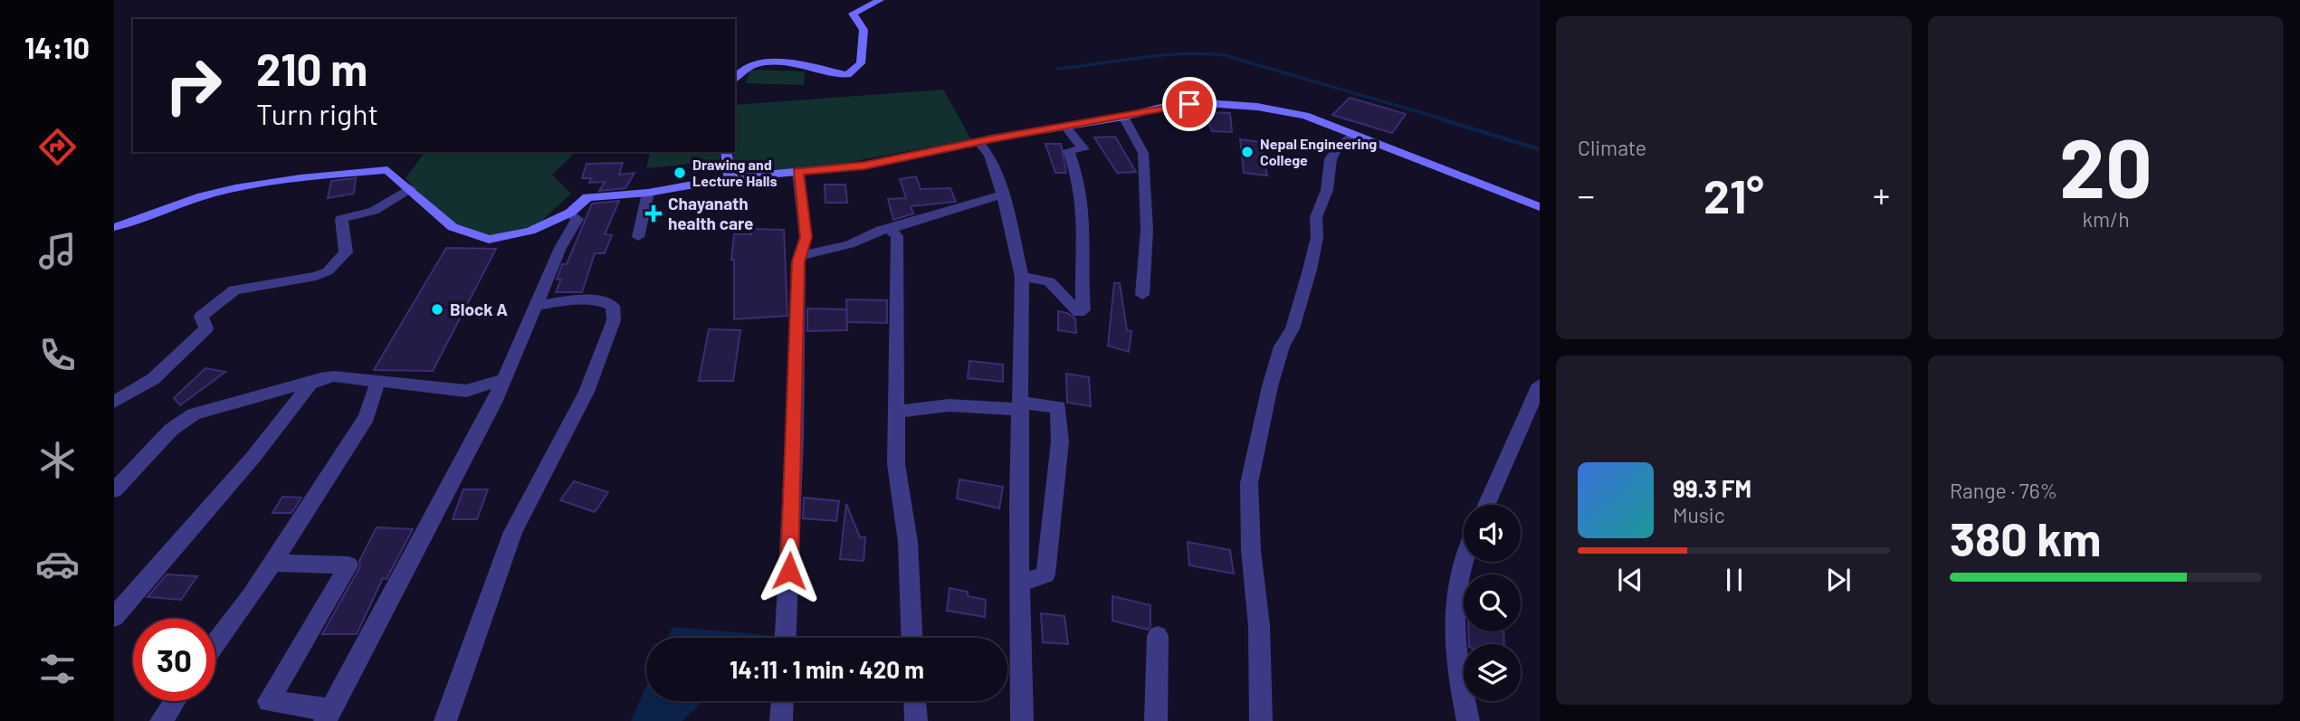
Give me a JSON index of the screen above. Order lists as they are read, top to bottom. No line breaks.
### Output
{"places":{"other":["Nepal Engineering College","Drawing and Lecture Halls","Block A"],"health":["Chayanath health care"]},"page":{"tabs":"14:10","tile":["Climate",["20","km/h"],["Range · 76%","380 km"]],"turn":["210 m","Turn right"],"heat":["−","21°","+"],"song":["99.3 FM","Music"],"limit":"30","trip":"14:11 · 1 min · 420 m"}}
